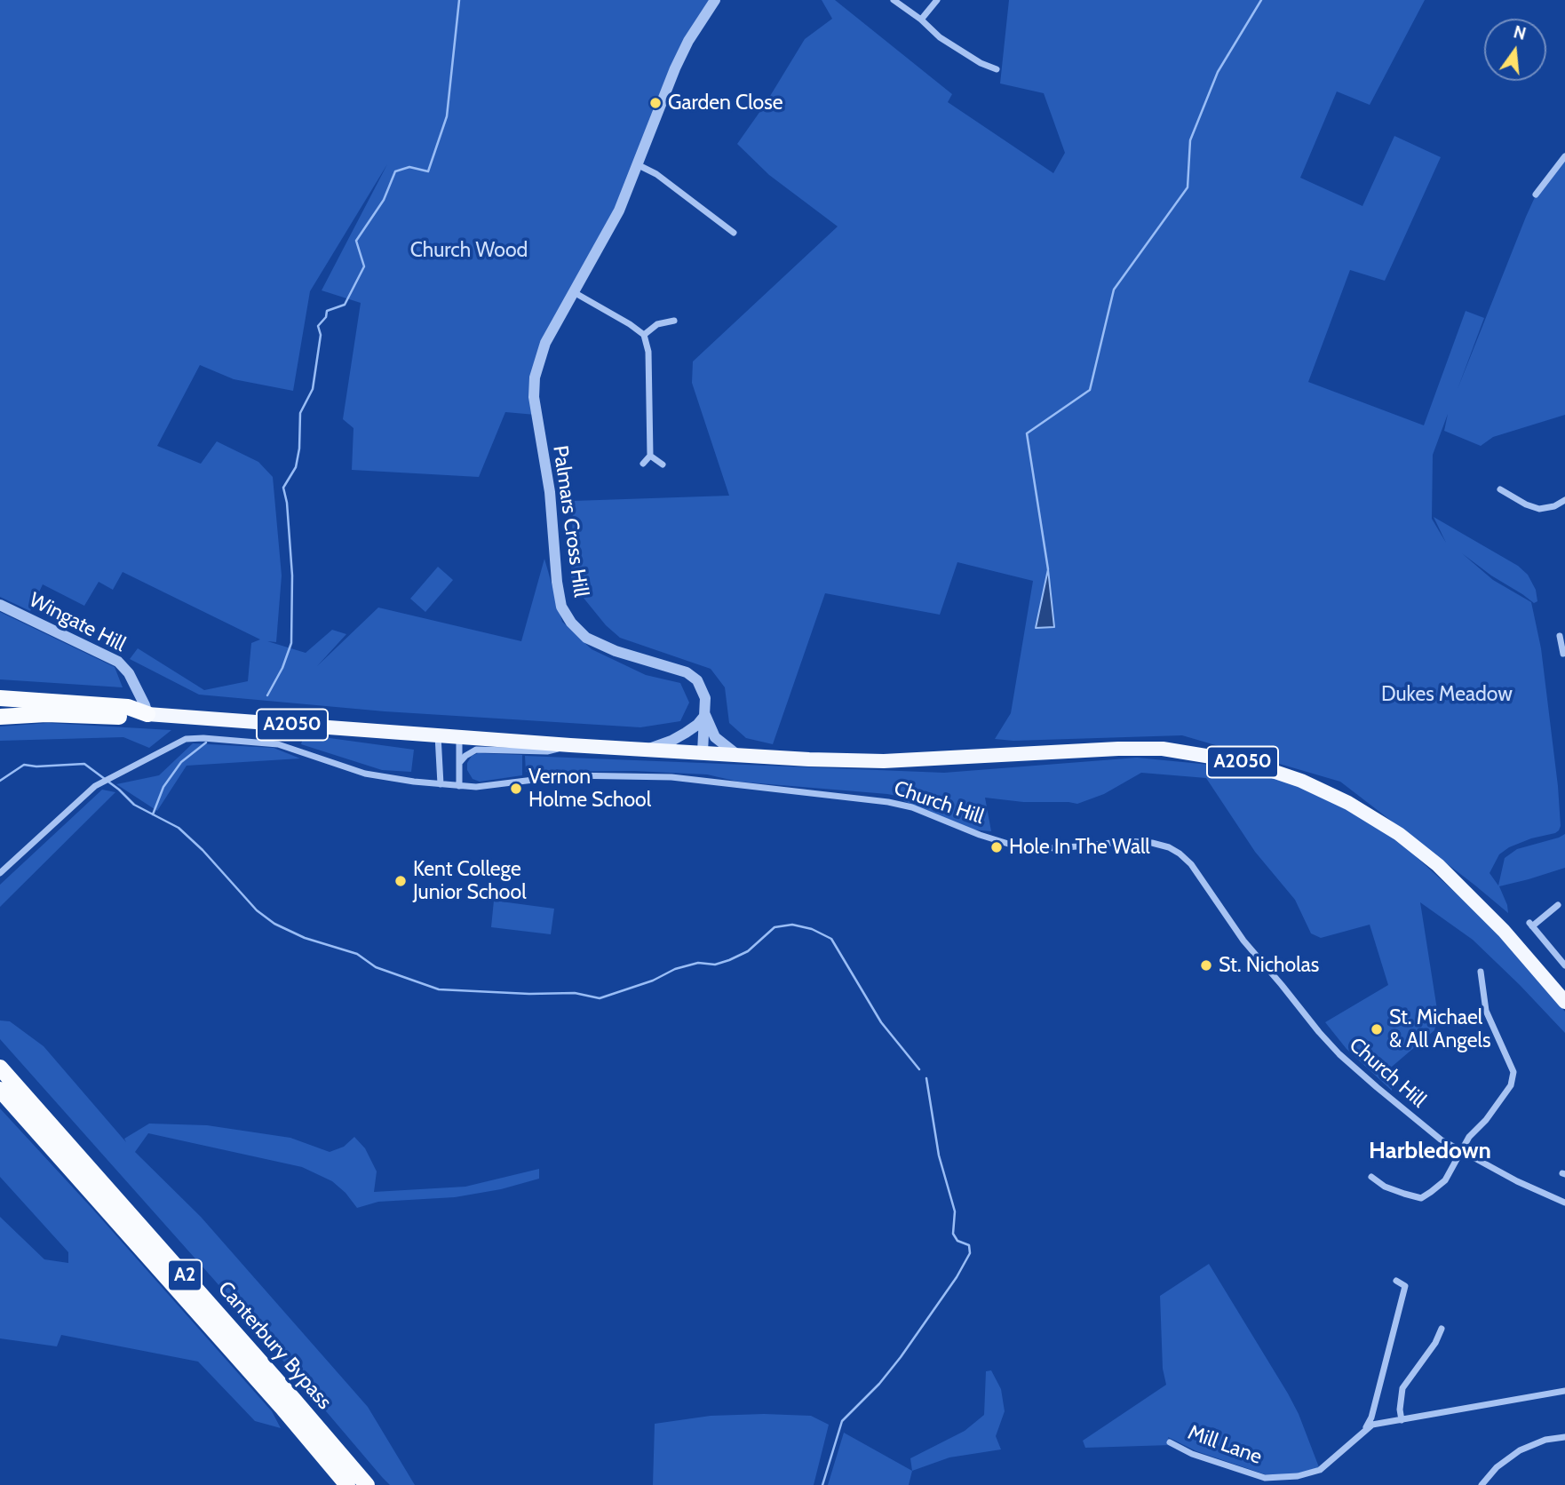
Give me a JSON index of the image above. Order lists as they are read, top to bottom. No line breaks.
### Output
{"streets":{"highway":["A2","Canterbury Bypass"],"main road":["A2050"],"street":["Palmars Cross Hill","Wingate Hill","Church Hill","Mill Lane"]},"crossings":[["Palmars Cross Hill","A2050"],["Wingate Hill","A2050"]],"districts":["Harbledown"],"parks":["Church Wood","Dukes Meadow"],"places":["Garden Close","Vernon Holme School","Hole In The Wall","Kent College Junior School","St. Nicholas","St. Michael & All Angels"],"north":"top"}
